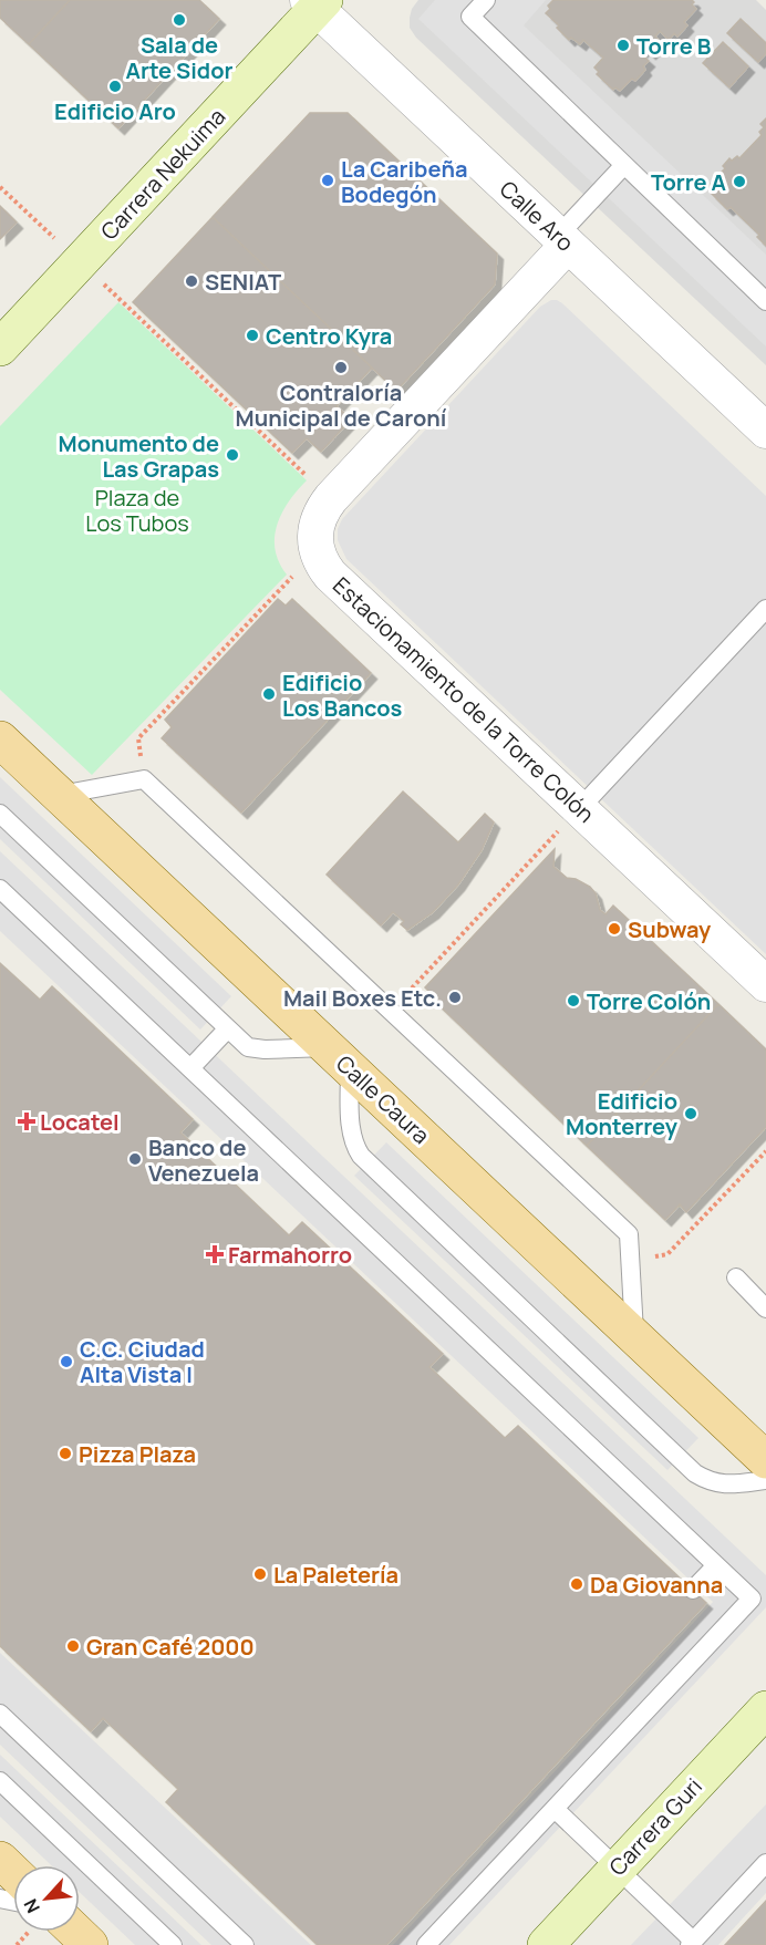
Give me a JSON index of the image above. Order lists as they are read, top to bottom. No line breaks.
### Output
{"streets":{"main road":["Calle Caura"],"street":["Carrera Nekuima","Calle Aro","Estacionamiento de la Torre Colón","Carrera Guri"]},"crossings":[["Carrera Nekuima","Calle Aro"],["Calle Aro","Estacionamiento de la Torre Colón"]],"parks":["Plaza de Los Tubos"],"places":{"other":["Sala de Arte Sidor","Torre B","Edificio Aro","La Caribeña Bodegón","Torre A","SENIAT","Centro Kyra","Contraloría Municipal de Caroní","Monumento de Las Grapas","Edificio Los Bancos","Subway","Mail Boxes Etc.","Torre Colón","Edificio Monterrey","Banco de Venezuela","C.C. Ciudad Alta Vista I","Pizza Plaza","La Paletería","Da Giovanna","Gran Café 2000"],"health":["Locatel","Farmahorro"]},"north":"bottom left"}
